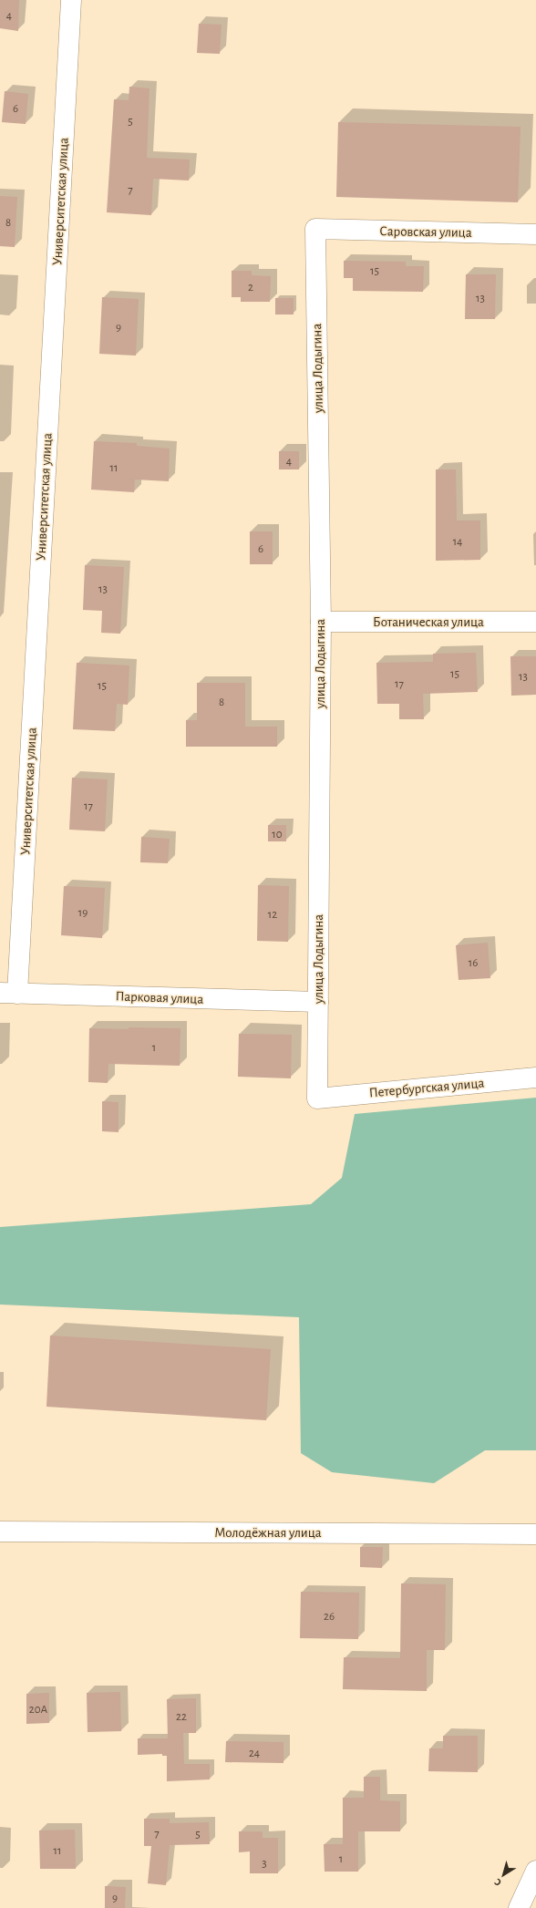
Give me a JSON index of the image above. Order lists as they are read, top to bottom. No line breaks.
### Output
{"streets":{"street":["Университетская улица","Саровская улица","улица Лодыгина","Ботаническая улица","Парковая улица","Петербургская улица","Молодёжная улица"]},"crossings":[["Университетская улица","Парковая улица"],["Саровская улица","улица Лодыгина"],["улица Лодыгина","Ботаническая улица"],["улица Лодыгина","Парковая улица"],["улица Лодыгина","Петербургская улица"]],"house_numbers":["4","6","5","7","8","15","2","13","9","4","11","14","6","13","15","13","17","15","8","17","10","19","12","16","1","26","20А","22","24","7","5","11","1","3","9"],"north":"bottom left"}
